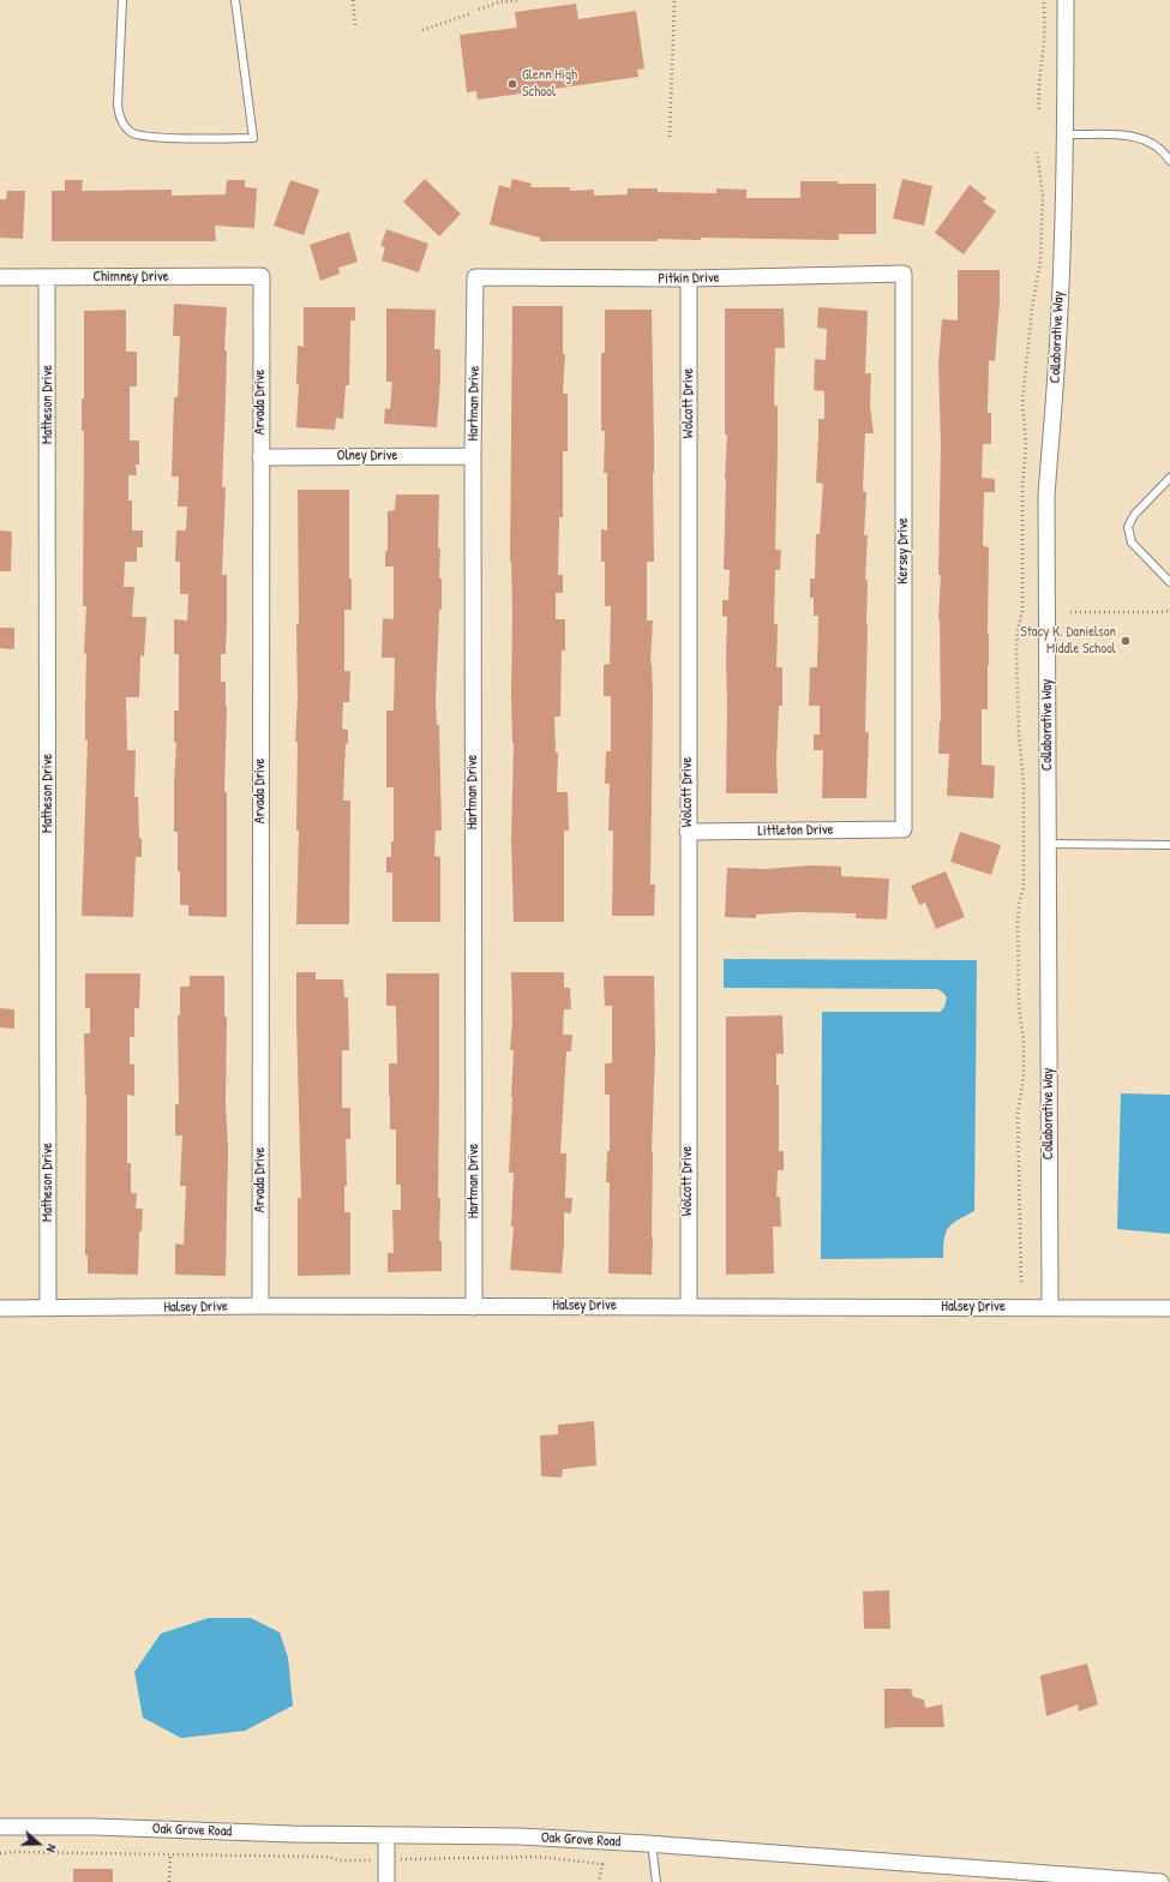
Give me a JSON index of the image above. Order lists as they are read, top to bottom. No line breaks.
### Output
{"streets":{"street":["Chimney Drive","Pitkin Drive","Collaborative Way","Arvada Drive","Hartman Drive","Wolcott Drive","Matheson Drive","Olney Drive","Kersey Drive","Littleton Drive","Halsey Drive","Oak Grove Road"]},"crossings":[["Chimney Drive","Arvada Drive"],["Chimney Drive","Matheson Drive"],["Pitkin Drive","Hartman Drive"],["Pitkin Drive","Wolcott Drive"],["Pitkin Drive","Kersey Drive"],["Collaborative Way","Halsey Drive"],["Arvada Drive","Olney Drive"],["Arvada Drive","Halsey Drive"],["Hartman Drive","Olney Drive"],["Hartman Drive","Halsey Drive"],["Wolcott Drive","Littleton Drive"],["Wolcott Drive","Halsey Drive"],["Matheson Drive","Halsey Drive"],["Kersey Drive","Littleton Drive"]],"places":["Glenn High School","Stacy K. Danielson Middle School"],"north":"right"}
